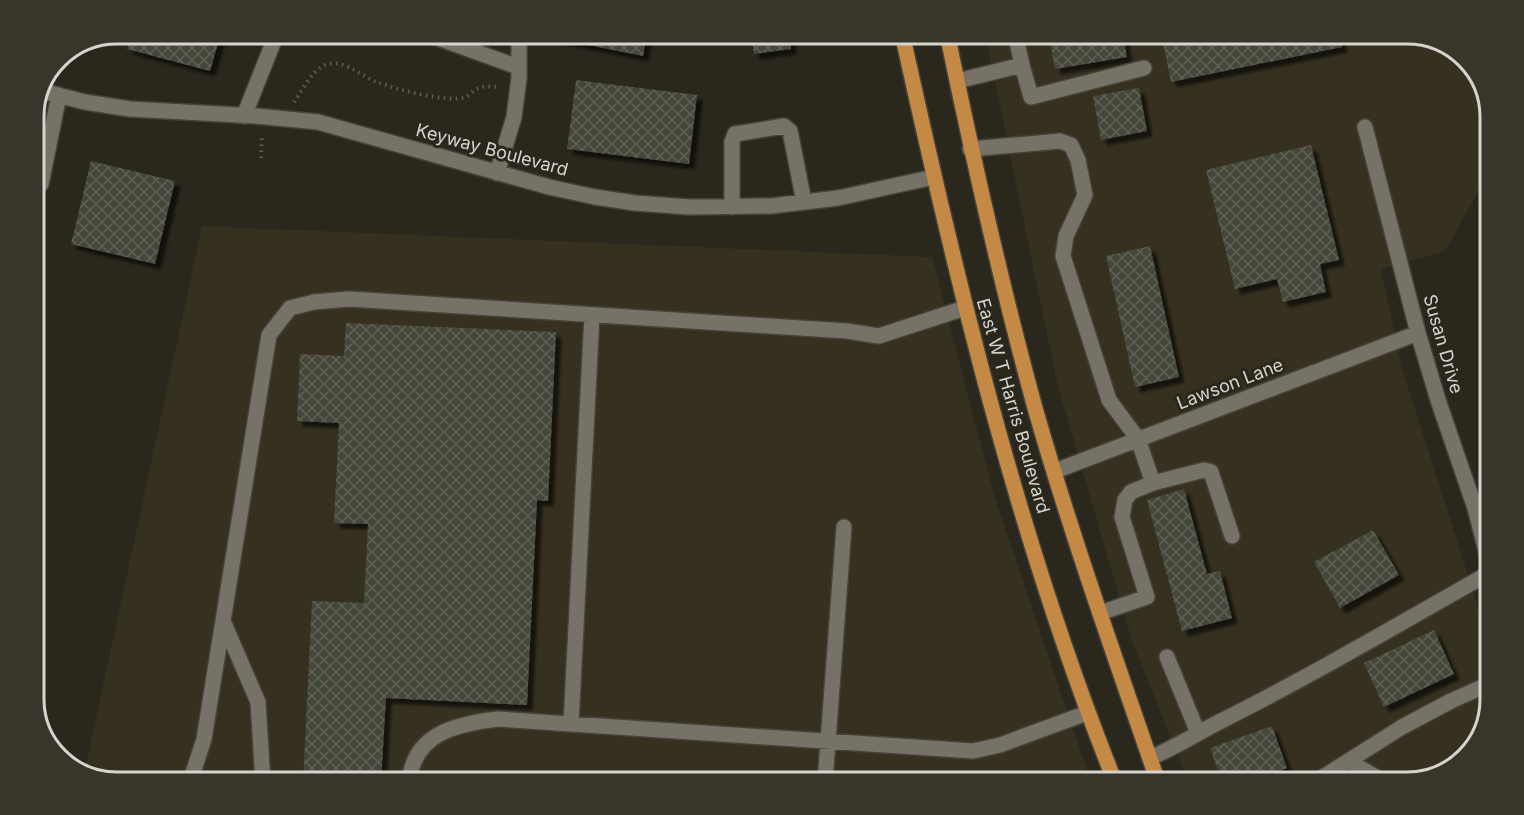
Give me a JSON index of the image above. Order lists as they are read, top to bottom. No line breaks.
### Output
{"streets":{"main road":["East W T Harris Boulevard"],"street":["Keyway Boulevard","Susan Drive","Lawson Lane"]},"crossings":[["Keyway Boulevard","East W T Harris Boulevard"],["Susan Drive","Lawson Lane"],["Lawson Lane","East W T Harris Boulevard"]]}
